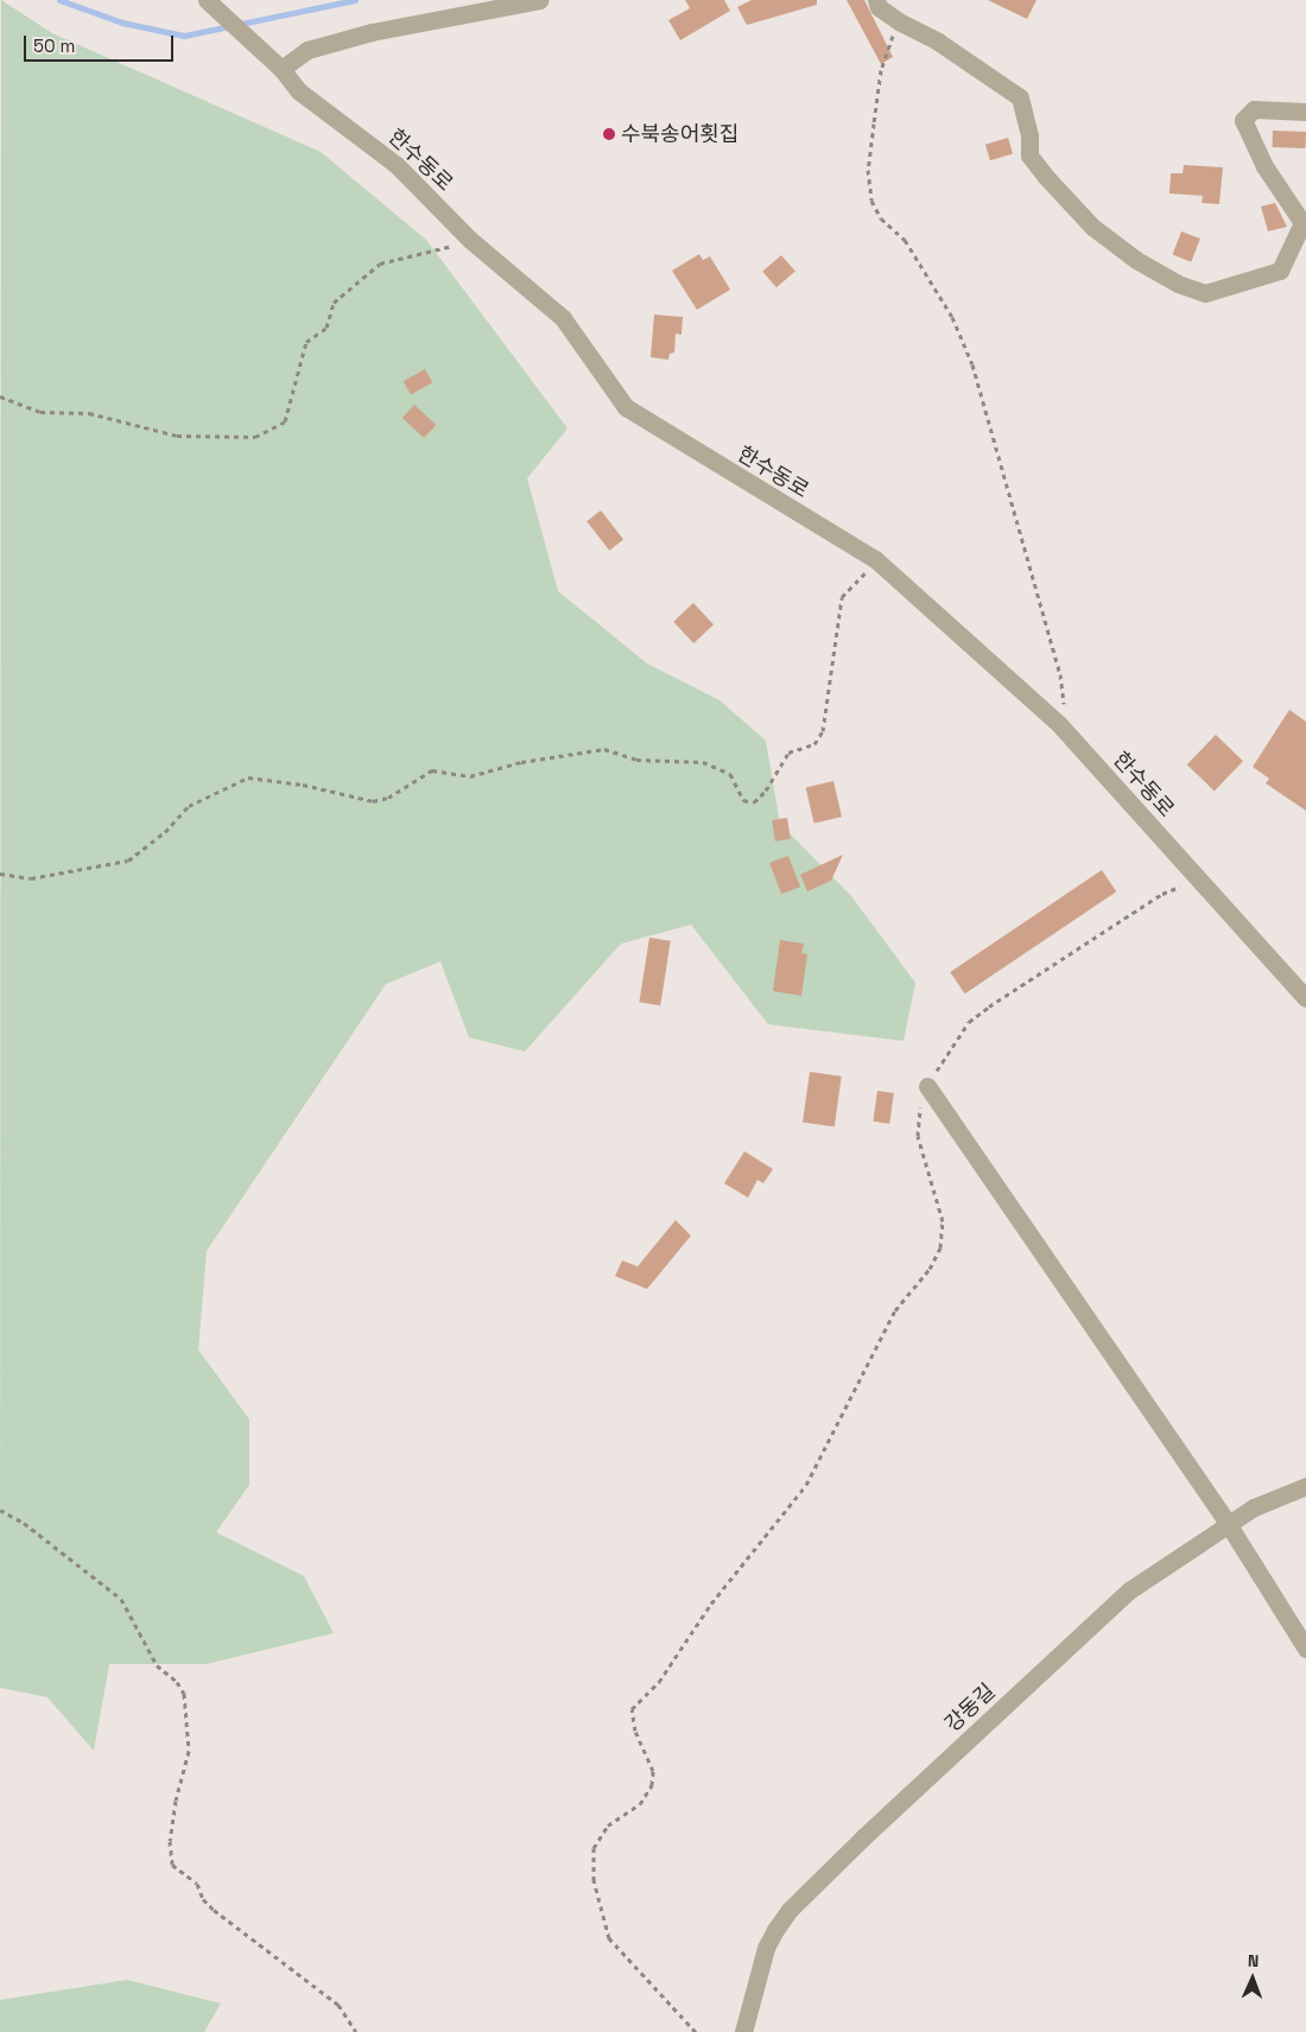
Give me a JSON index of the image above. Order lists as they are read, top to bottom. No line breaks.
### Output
{"streets":{"street":["한수동로","강동길"]},"places":["수북송어횟집"],"scale_bar":"50 m","north":"top"}
